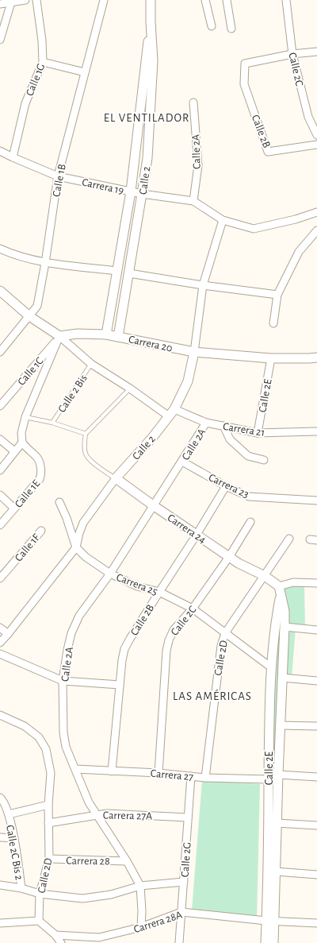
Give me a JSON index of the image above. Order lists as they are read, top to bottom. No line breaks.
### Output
{"streets":{"street":["Calle 2C","Calle 1G","Calle 2B","Calle 2A","Calle 1B","Calle 2","Carrera 19","Carrera 20","Calle 1C","Calle 2E","Carrera 21","Carrera 23","Calle 1E","Carrera 24","Calle 1F","Carrera 25","Calle 2D","Carrera 27","Carrera 27A","Calle 2C Bis 2","Calle 2G","Carrera 28","Carrera 28A"],"lane":["Calle 2 Bis"]},"crossings":[["Calle 2C","Calle 2B"],["Calle 2C","Carrera 24"],["Calle 2C","Carrera 25"],["Calle 2C","Carrera 27"],["Calle 1G","Carrera 19"],["Calle 2B","Carrera 23"],["Calle 2B","Carrera 24"],["Calle 2B","Carrera 25"],["Calle 2B","Carrera 27"],["Calle 2A","Carrera 19"],["Calle 2A","Carrera 21"],["Calle 2A","Carrera 23"],["Calle 2A","Carrera 24"],["Calle 2A","Carrera 25"],["Calle 2A","Carrera 27"],["Calle 2A","Carrera 27A"],["Calle 2A","Carrera 28"],["Calle 2A","Carrera 28A"],["Calle 1B","Carrera 19"],["Calle 2","Carrera 19"],["Calle 2","Carrera 20"],["Calle 2","Carrera 21"],["Calle 2","Carrera 24"],["Calle 2","Carrera 25"],["Carrera 20","Calle 1C"],["Carrera 20","Calle 2E"],["Carrera 20","Carrera 21"],["Calle 1C","Carrera 21"],["Calle 2 Bis","Carrera 21"],["Calle 2E","Carrera 21"],["Calle 2E","Carrera 24"],["Calle 2E","Carrera 25"],["Calle 2E","Carrera 27"],["Calle 2E","Carrera 28A"],["Carrera 24","Calle 2D"],["Carrera 25","Calle 2D"],["Calle 2D","Carrera 27"],["Calle 2D","Carrera 27A"],["Calle 2D","Carrera 28"],["Carrera 27","Calle 2G"],["Carrera 27A","Calle 2G"],["Calle 2G","Carrera 28A"]],"districts":["EL VENTILADOR","LAS AMÉRICAS"]}
